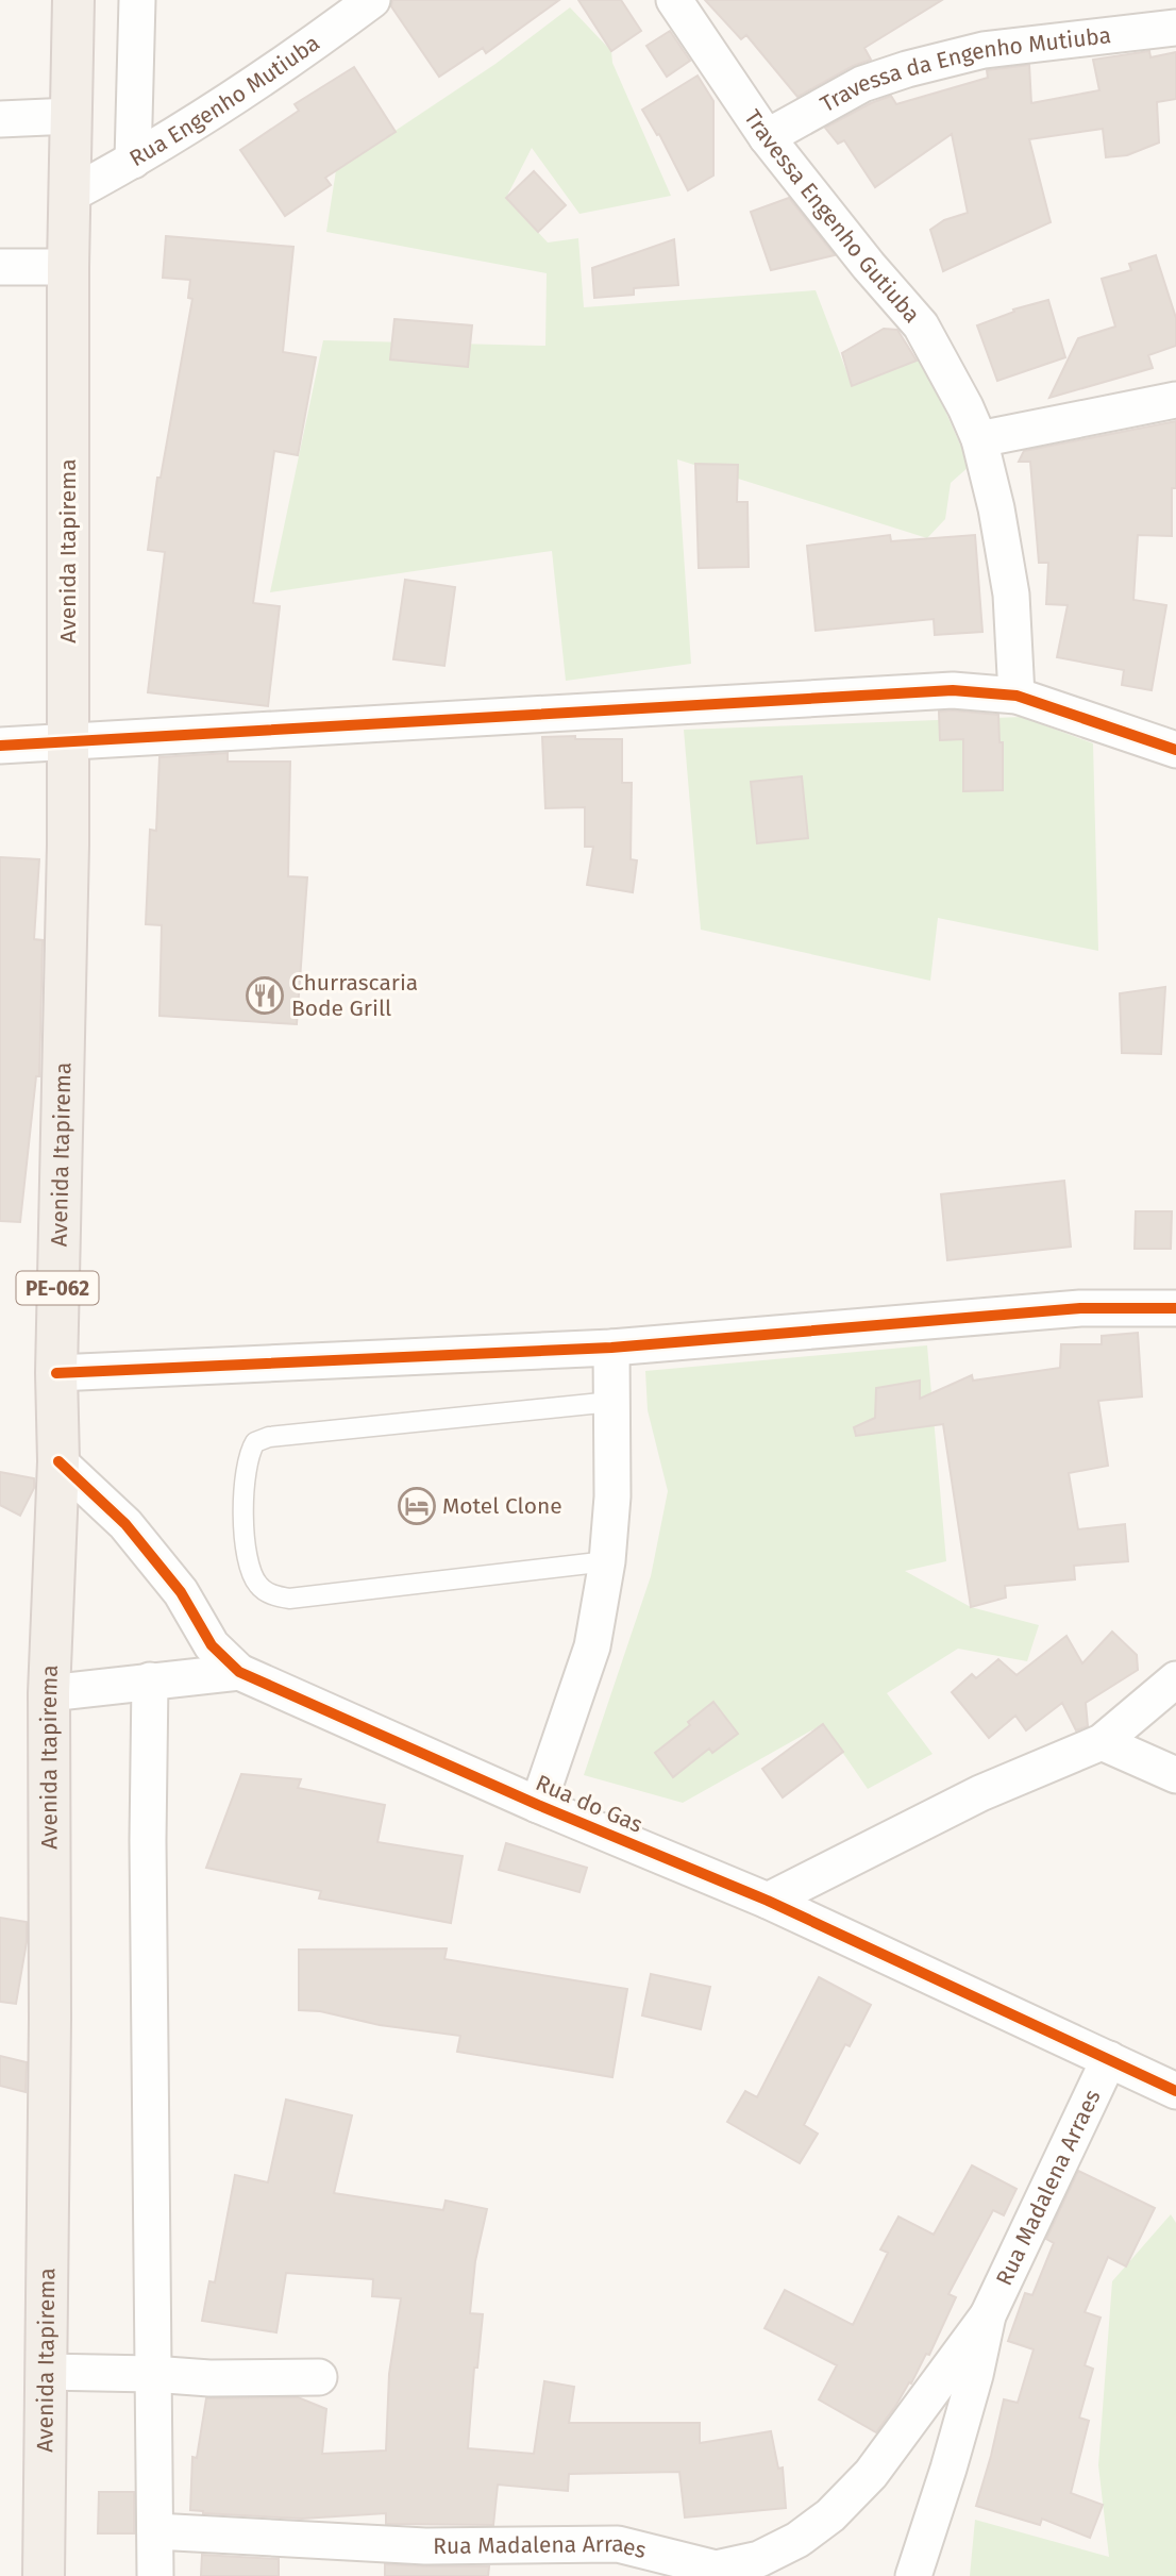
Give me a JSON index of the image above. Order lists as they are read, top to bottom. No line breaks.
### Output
{"streets":{"main road":["Avenida Itapirema","PE-062"],"street":["Travessa da Engenho Mutiuba","Rua Engenho Mutiuba","Travessa Engenho Gutiuba","Rua do Gas","Rua Madalena Arraes"]},"crossings":[["Travessa da Engenho Mutiuba","Travessa Engenho Gutiuba"],["Rua Engenho Mutiuba","Avenida Itapirema"],["Avenida Itapirema","Rua do Gas"],["Rua do Gas","Rua Madalena Arraes"]],"places":{"restaurant":["Churrascaria Bode Grill"],"hotel":["Motel Clone"]}}
